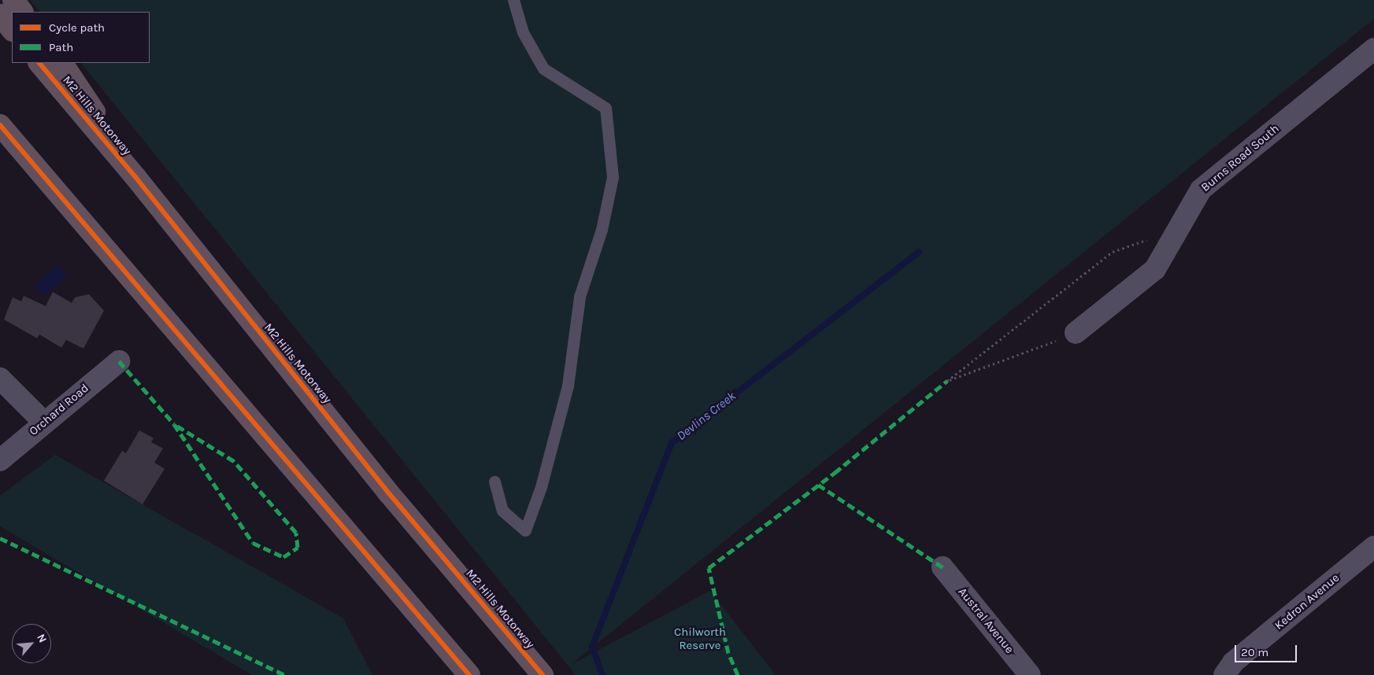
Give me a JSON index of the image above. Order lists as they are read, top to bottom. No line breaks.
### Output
{"streets":{"highway":["M2 Hills Motorway"],"street":["Burns Road South","Orchard Road","Kedron Avenue","Austral Avenue"]},"water":["Devlins Creek"],"parks":["Chilworth Reserve"],"legend":["Cycle path","Path"],"scale_bar":"20 m","north":"top right"}
